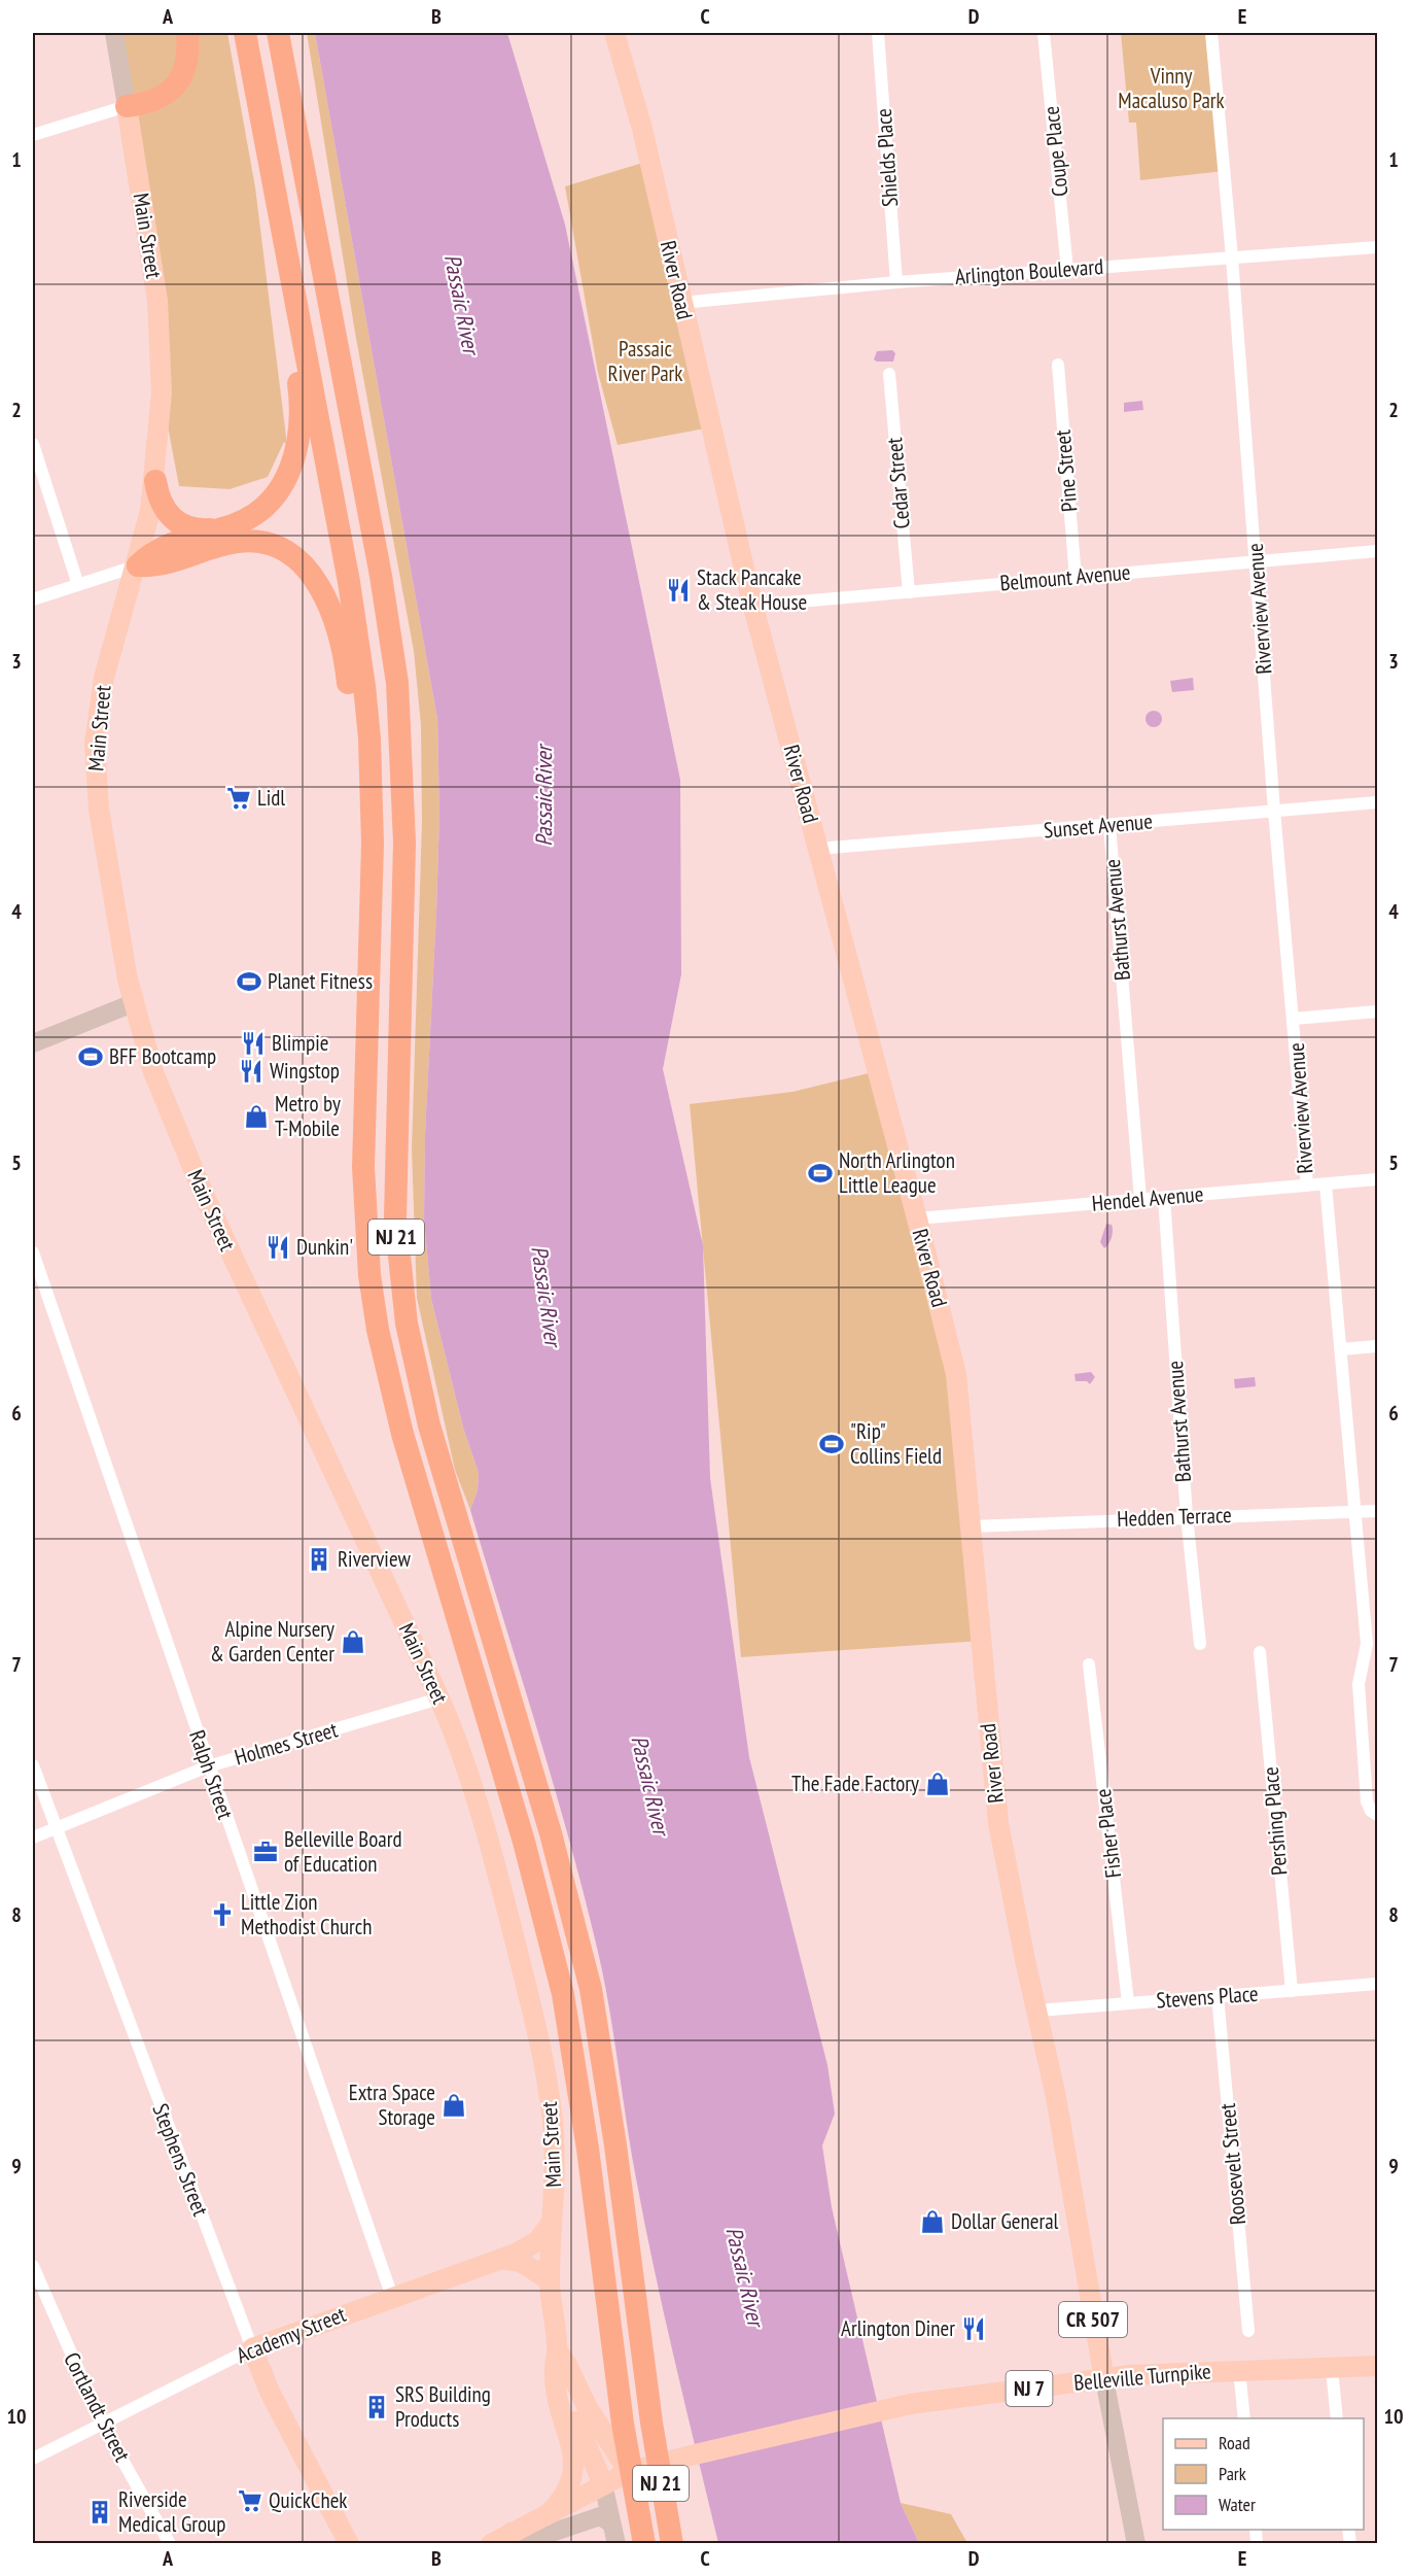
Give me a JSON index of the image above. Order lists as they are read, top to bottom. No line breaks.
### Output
{"streets":{"highway":["NJ 21"],"main road":["Main Street","River Road","Stephens Street","CR 507","Academy Street","Belleville Turnpike","NJ 7"],"street":["Coupe Place","Shields Place","Arlington Boulevard","Pine Street","Cedar Street","Belmount Avenue","Riverview Avenue","Sunset Avenue","Bathurst Avenue","Hendel Avenue","Hedden Terrace","Holmes Street","Ralph Street","Pershing Place","Fisher Place","Stevens Place","Roosevelt Street","Cortlandt Street"]},"crossings":[["Coupe Place","Arlington Boulevard"],["Shields Place","Arlington Boulevard"],["Main Street","Holmes Street"],["Main Street","Academy Street"],["Main Street","NJ 7"],["Arlington Boulevard","River Road"],["Arlington Boulevard","Riverview Avenue"],["River Road","Belmount Avenue"],["River Road","Sunset Avenue"],["River Road","Hendel Avenue"],["River Road","Hedden Terrace"],["River Road","Stevens Place"],["River Road","Belleville Turnpike"],["Pine Street","Belmount Avenue"],["Cedar Street","Belmount Avenue"],["Belmount Avenue","Riverview Avenue"],["Riverview Avenue","Sunset Avenue"],["Riverview Avenue","Hendel Avenue"],["Riverview Avenue","Hedden Terrace"],["Sunset Avenue","Bathurst Avenue"],["Bathurst Avenue","Hendel Avenue"],["Bathurst Avenue","Hedden Terrace"],["Holmes Street","Ralph Street"],["Holmes Street","Stephens Street"],["Ralph Street","Academy Street"],["Pershing Place","Stevens Place"],["Fisher Place","Stevens Place"],["Stevens Place","Roosevelt Street"],["Stephens Street","Academy Street"],["Academy Street","Cortlandt Street"],["Belleville Turnpike","NJ 7"]],"water":["Passaic River"],"parks":["Vinny Macaluso Park","Passaic River Park"],"places":{"restaurant":["Stack Pancake & Steak House","Blimpie","Wingstop","Dunkin'","Arlington Diner"],"supermarket":["Lidl","QuickChek"],"sports":["Planet Fitness","BFF Bootcamp","North Arlington Little League","\"Rip\" Collins Field"],"shop":["Metro by T-Mobile","Alpine Nursery & Garden Center","The Fade Factory","Extra Space Storage","Dollar General"],"building":["Riverview","SRS Building Products","Riverside Medical Group"],"office":["Belleville Board of Education"],"church":["Little Zion Methodist Church"]},"legend":["Road","Park","Water"],"grid":{"columns":["A","B","C","D","E"],"rows":["1","2","3","4","5","6","7","8","9","10"]}}
